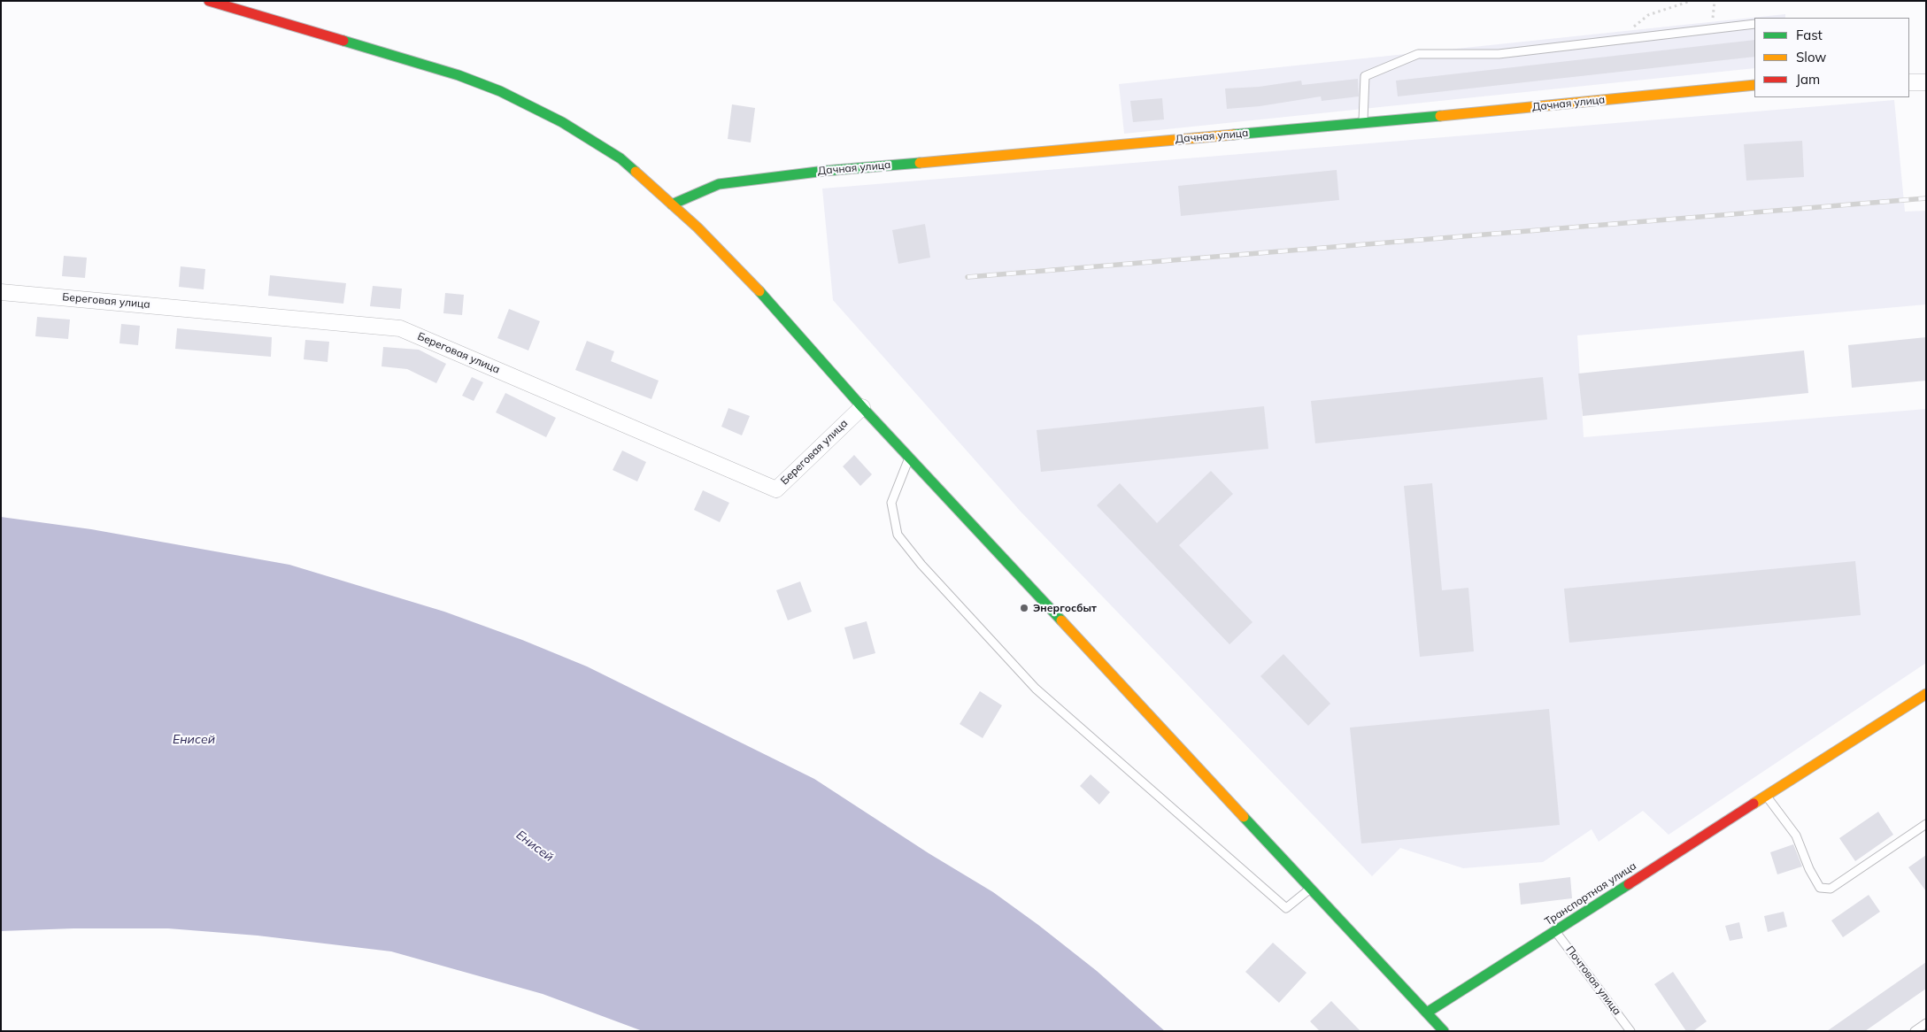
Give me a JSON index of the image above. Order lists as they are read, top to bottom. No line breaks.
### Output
{"streets":{"street":["Дачная улица","Береговая улица","Транспортная улица"],"lane":["Почтовая улица"]},"crossings":[["Транспортная улица","Почтовая улица"]],"water":["Енисей"],"places":["Энергосбыт"],"legend":["Fast","Slow","Jam"]}
